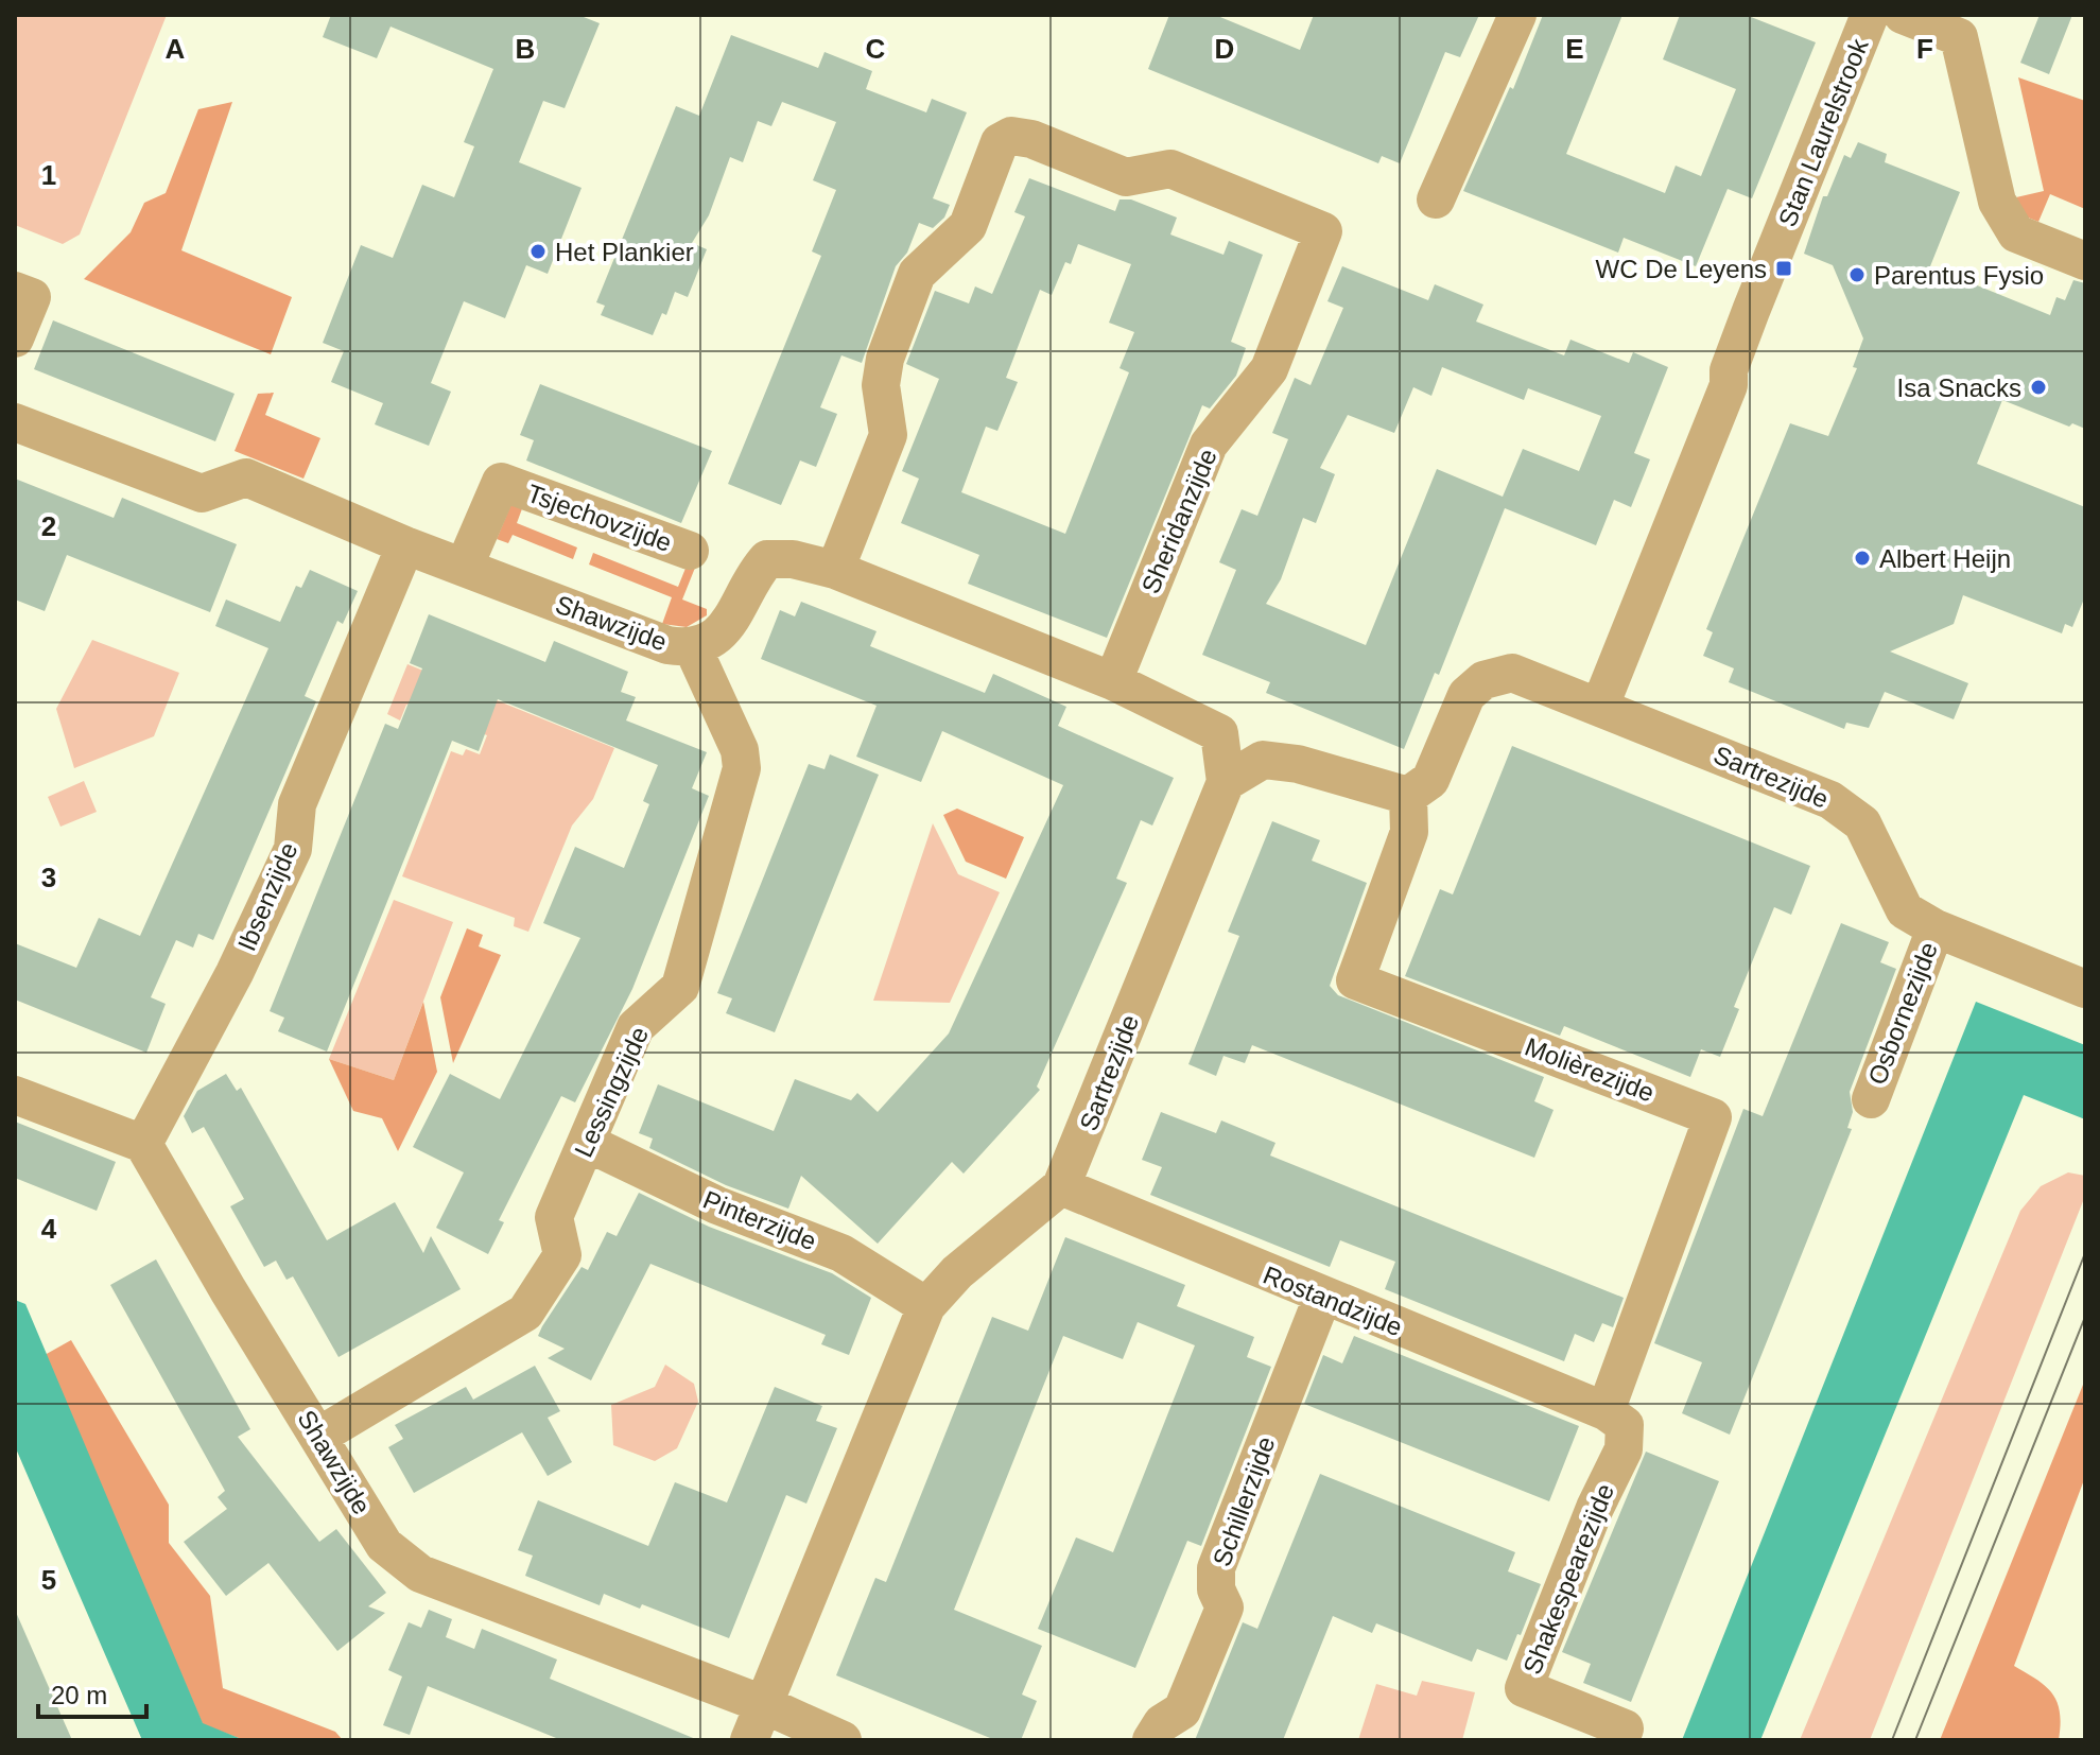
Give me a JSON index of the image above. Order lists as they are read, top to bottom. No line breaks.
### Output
{"streets":{"street":["Stan Laurelstrook","Tsjechovzijde","Sheridanzijde","Shawzijde","Sartrezijde","Ibsenzijde","Osbornezijde","Molièrezijde","Lessingzijde","Pinterzijde","Rostandzijde","Schillerzijde","Shakespearezijde"]},"crossings":[["Stan Laurelstrook","Sartrezijde"],["Tsjechovzijde","Shawzijde"],["Sheridanzijde","Shawzijde"],["Shawzijde","Sartrezijde"],["Shawzijde","Ibsenzijde"],["Shawzijde","Lessingzijde"],["Sartrezijde","Osbornezijde"],["Sartrezijde","Molièrezijde"],["Sartrezijde","Pinterzijde"],["Sartrezijde","Rostandzijde"],["Molièrezijde","Rostandzijde"],["Molièrezijde","Shakespearezijde"],["Lessingzijde","Pinterzijde"],["Rostandzijde","Schillerzijde"],["Rostandzijde","Shakespearezijde"]],"places":{"other":["Het Plankier","Parentus Fysio","Isa Snacks","Albert Heijn"],"transit":["WC De Leyens"]},"scale_bar":"20 m","grid":{"columns":["A","B","C","D","E","F"],"rows":["1","2","3","4","5"]}}
